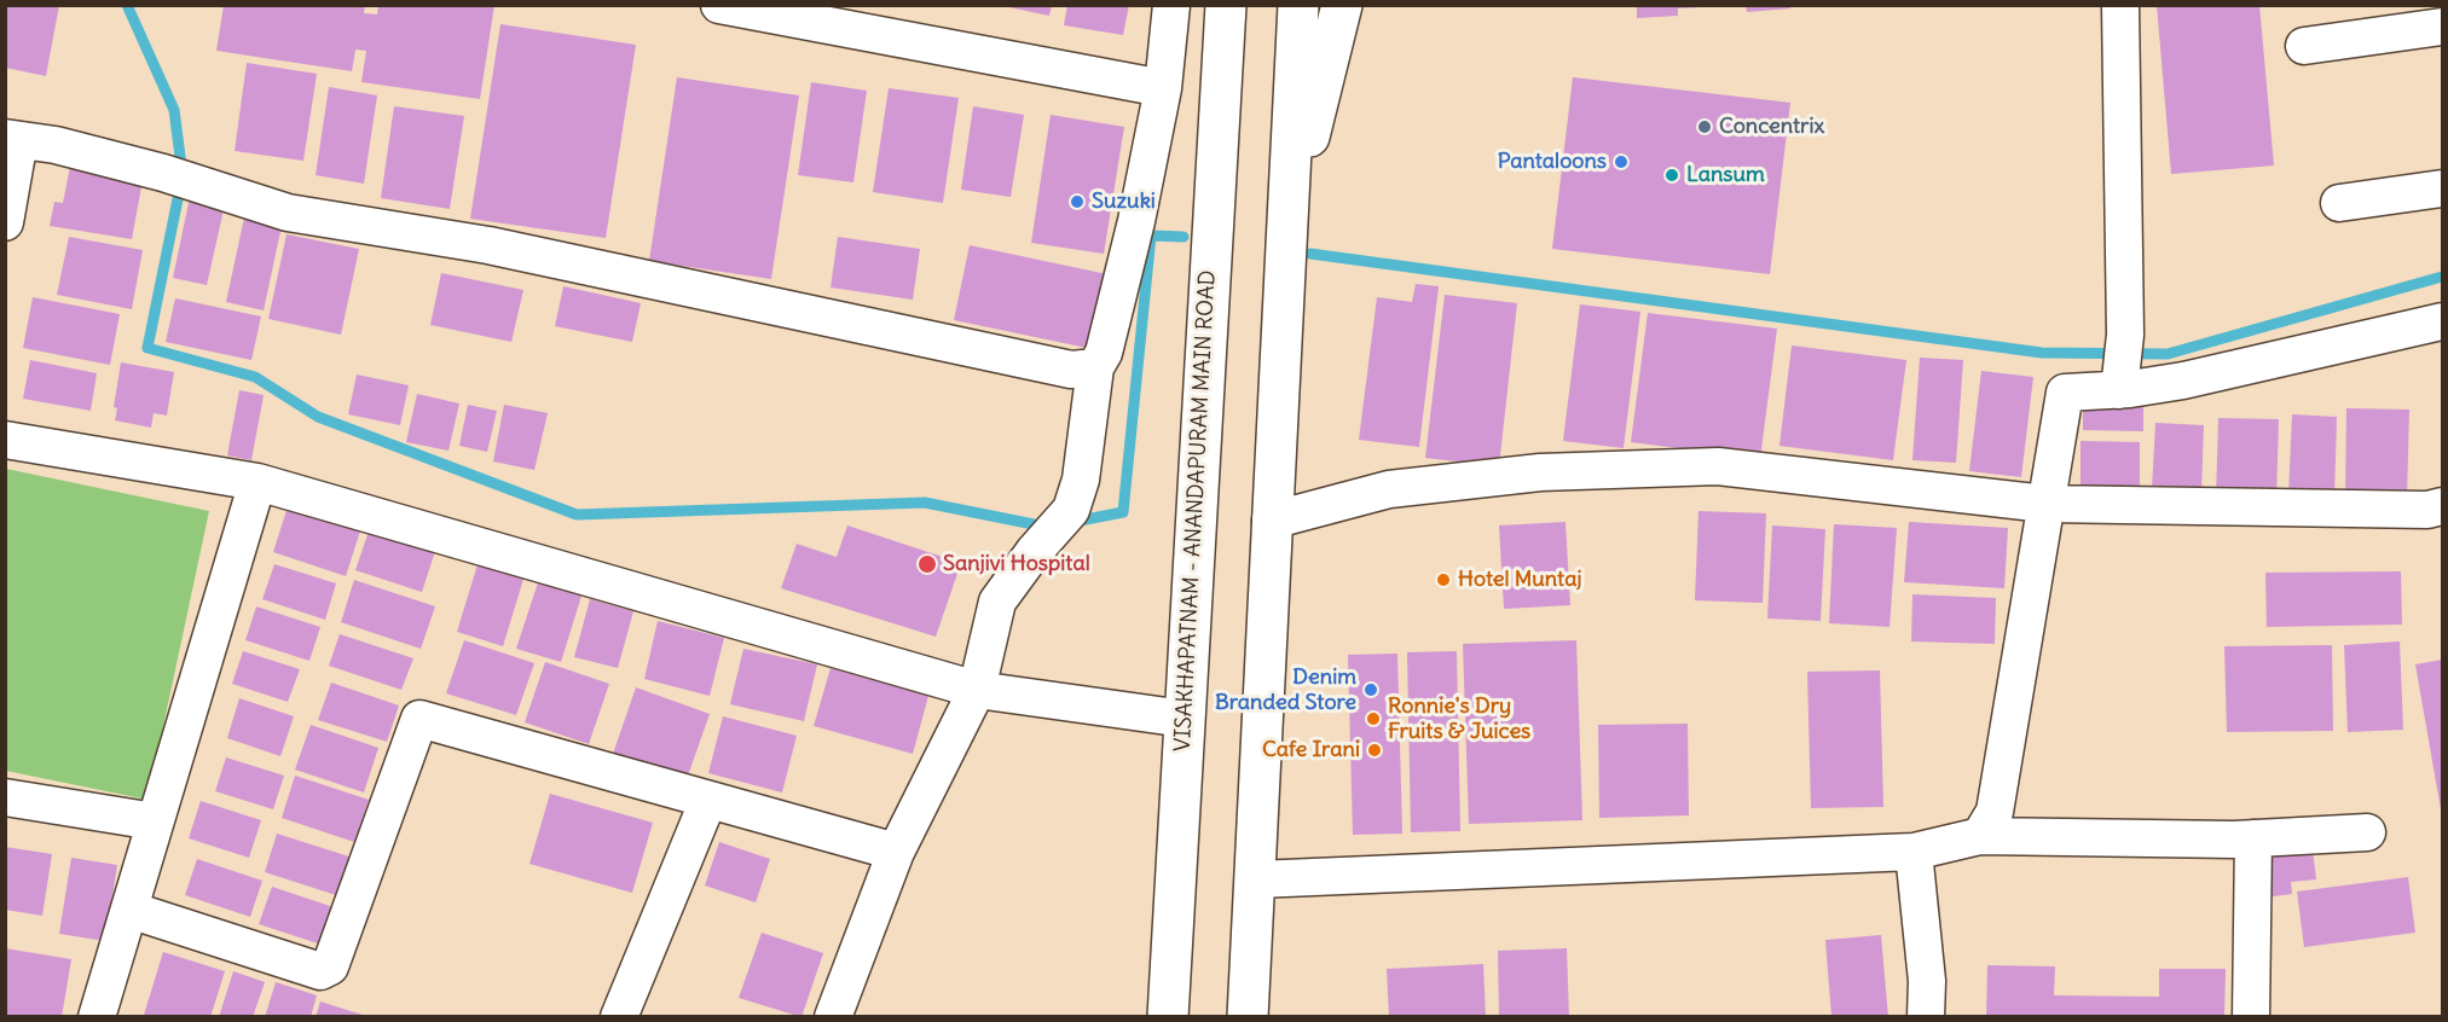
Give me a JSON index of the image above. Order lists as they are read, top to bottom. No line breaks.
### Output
{"streets":{"main road":["VISAKHAPATNAM - ANANDAPURAM MAIN ROAD"]},"places":["Concentrix","Pantaloons","Lansum","Suzuki","Sanjivi Hospital","Hotel Muntaj","Denim Branded Store","Ronnie's Dry Fruits & Juices","Cafe Irani"]}
